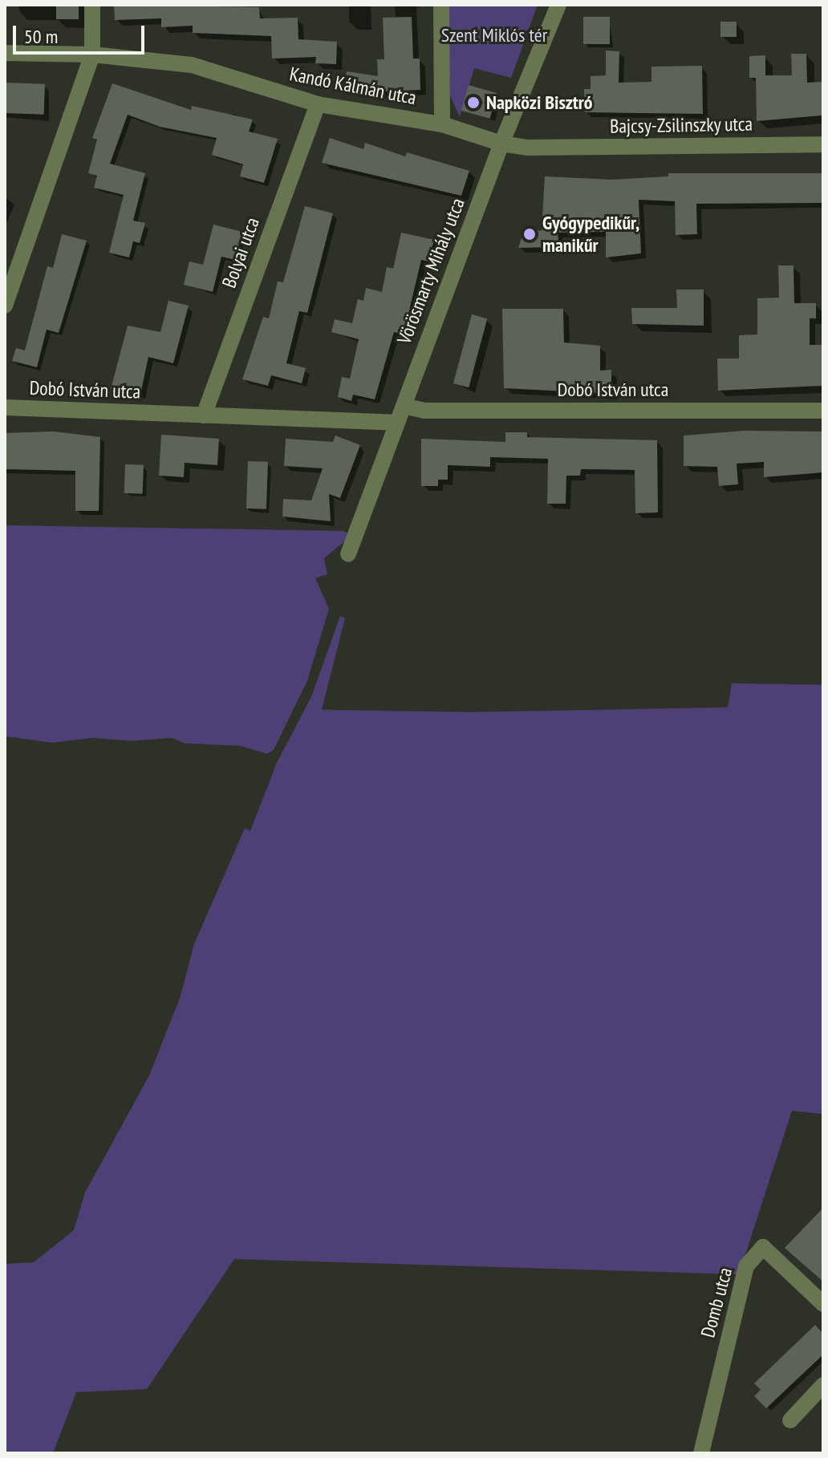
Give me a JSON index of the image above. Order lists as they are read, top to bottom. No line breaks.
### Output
{"streets":{"street":["Kandó Kálmán utca","Bajcsy-Zsilinszky utca","Bolyai utca","Vörösmarty Mihály utca","Dobó István utca","Domb utca"]},"crossings":[["Kandó Kálmán utca","Bajcsy-Zsilinszky utca"],["Kandó Kálmán utca","Bolyai utca"],["Kandó Kálmán utca","Vörösmarty Mihály utca"],["Bajcsy-Zsilinszky utca","Vörösmarty Mihály utca"],["Bolyai utca","Dobó István utca"],["Vörösmarty Mihály utca","Dobó István utca"]],"parks":["Szent Miklós tér"],"places":["Napközi Bisztró","Gyógypedikűr, manikűr"],"scale_bar":"50 m"}
